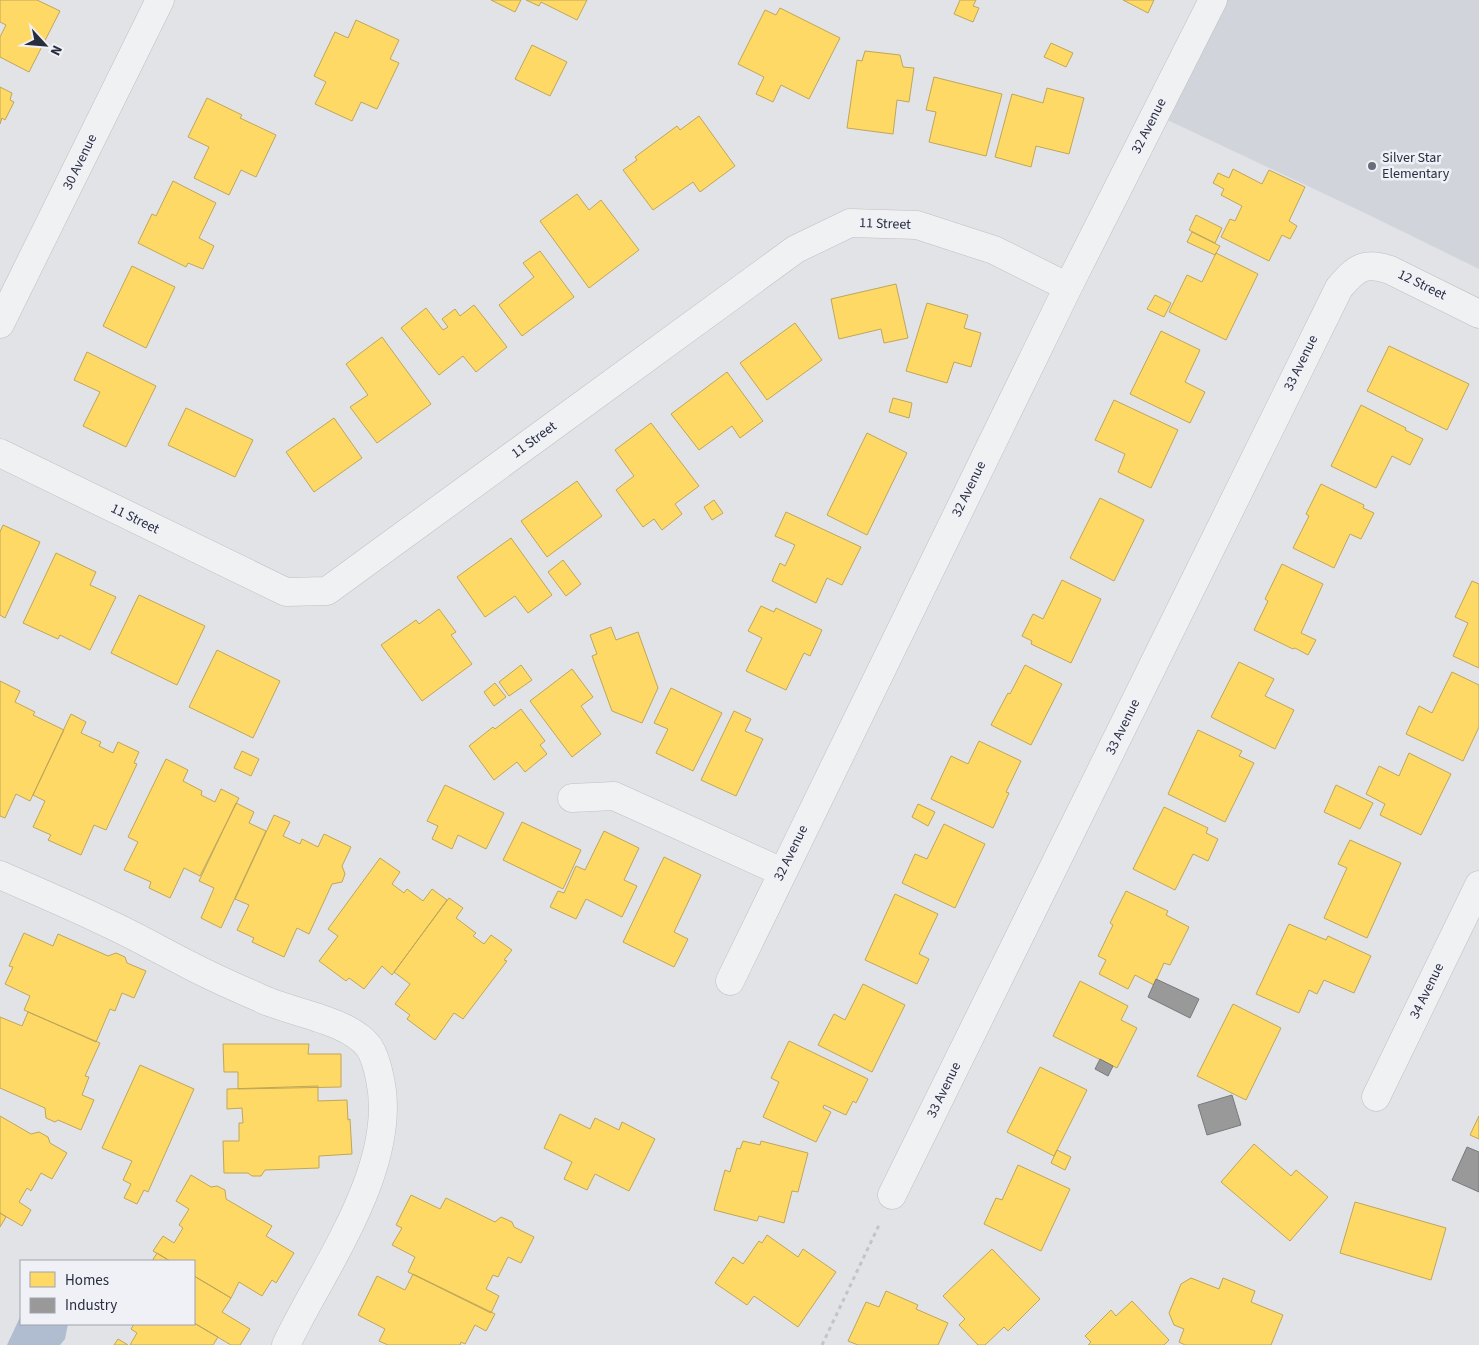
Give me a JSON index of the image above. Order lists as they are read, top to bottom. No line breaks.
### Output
{"streets":{"street":["32 Avenue","30 Avenue","11 Street","12 Street","33 Avenue","34 Avenue"]},"crossings":[["32 Avenue","11 Street"],["12 Street","33 Avenue"]],"places":["Silver Star Elementary"],"legend":["Homes","Industry"],"north":"bottom right"}
